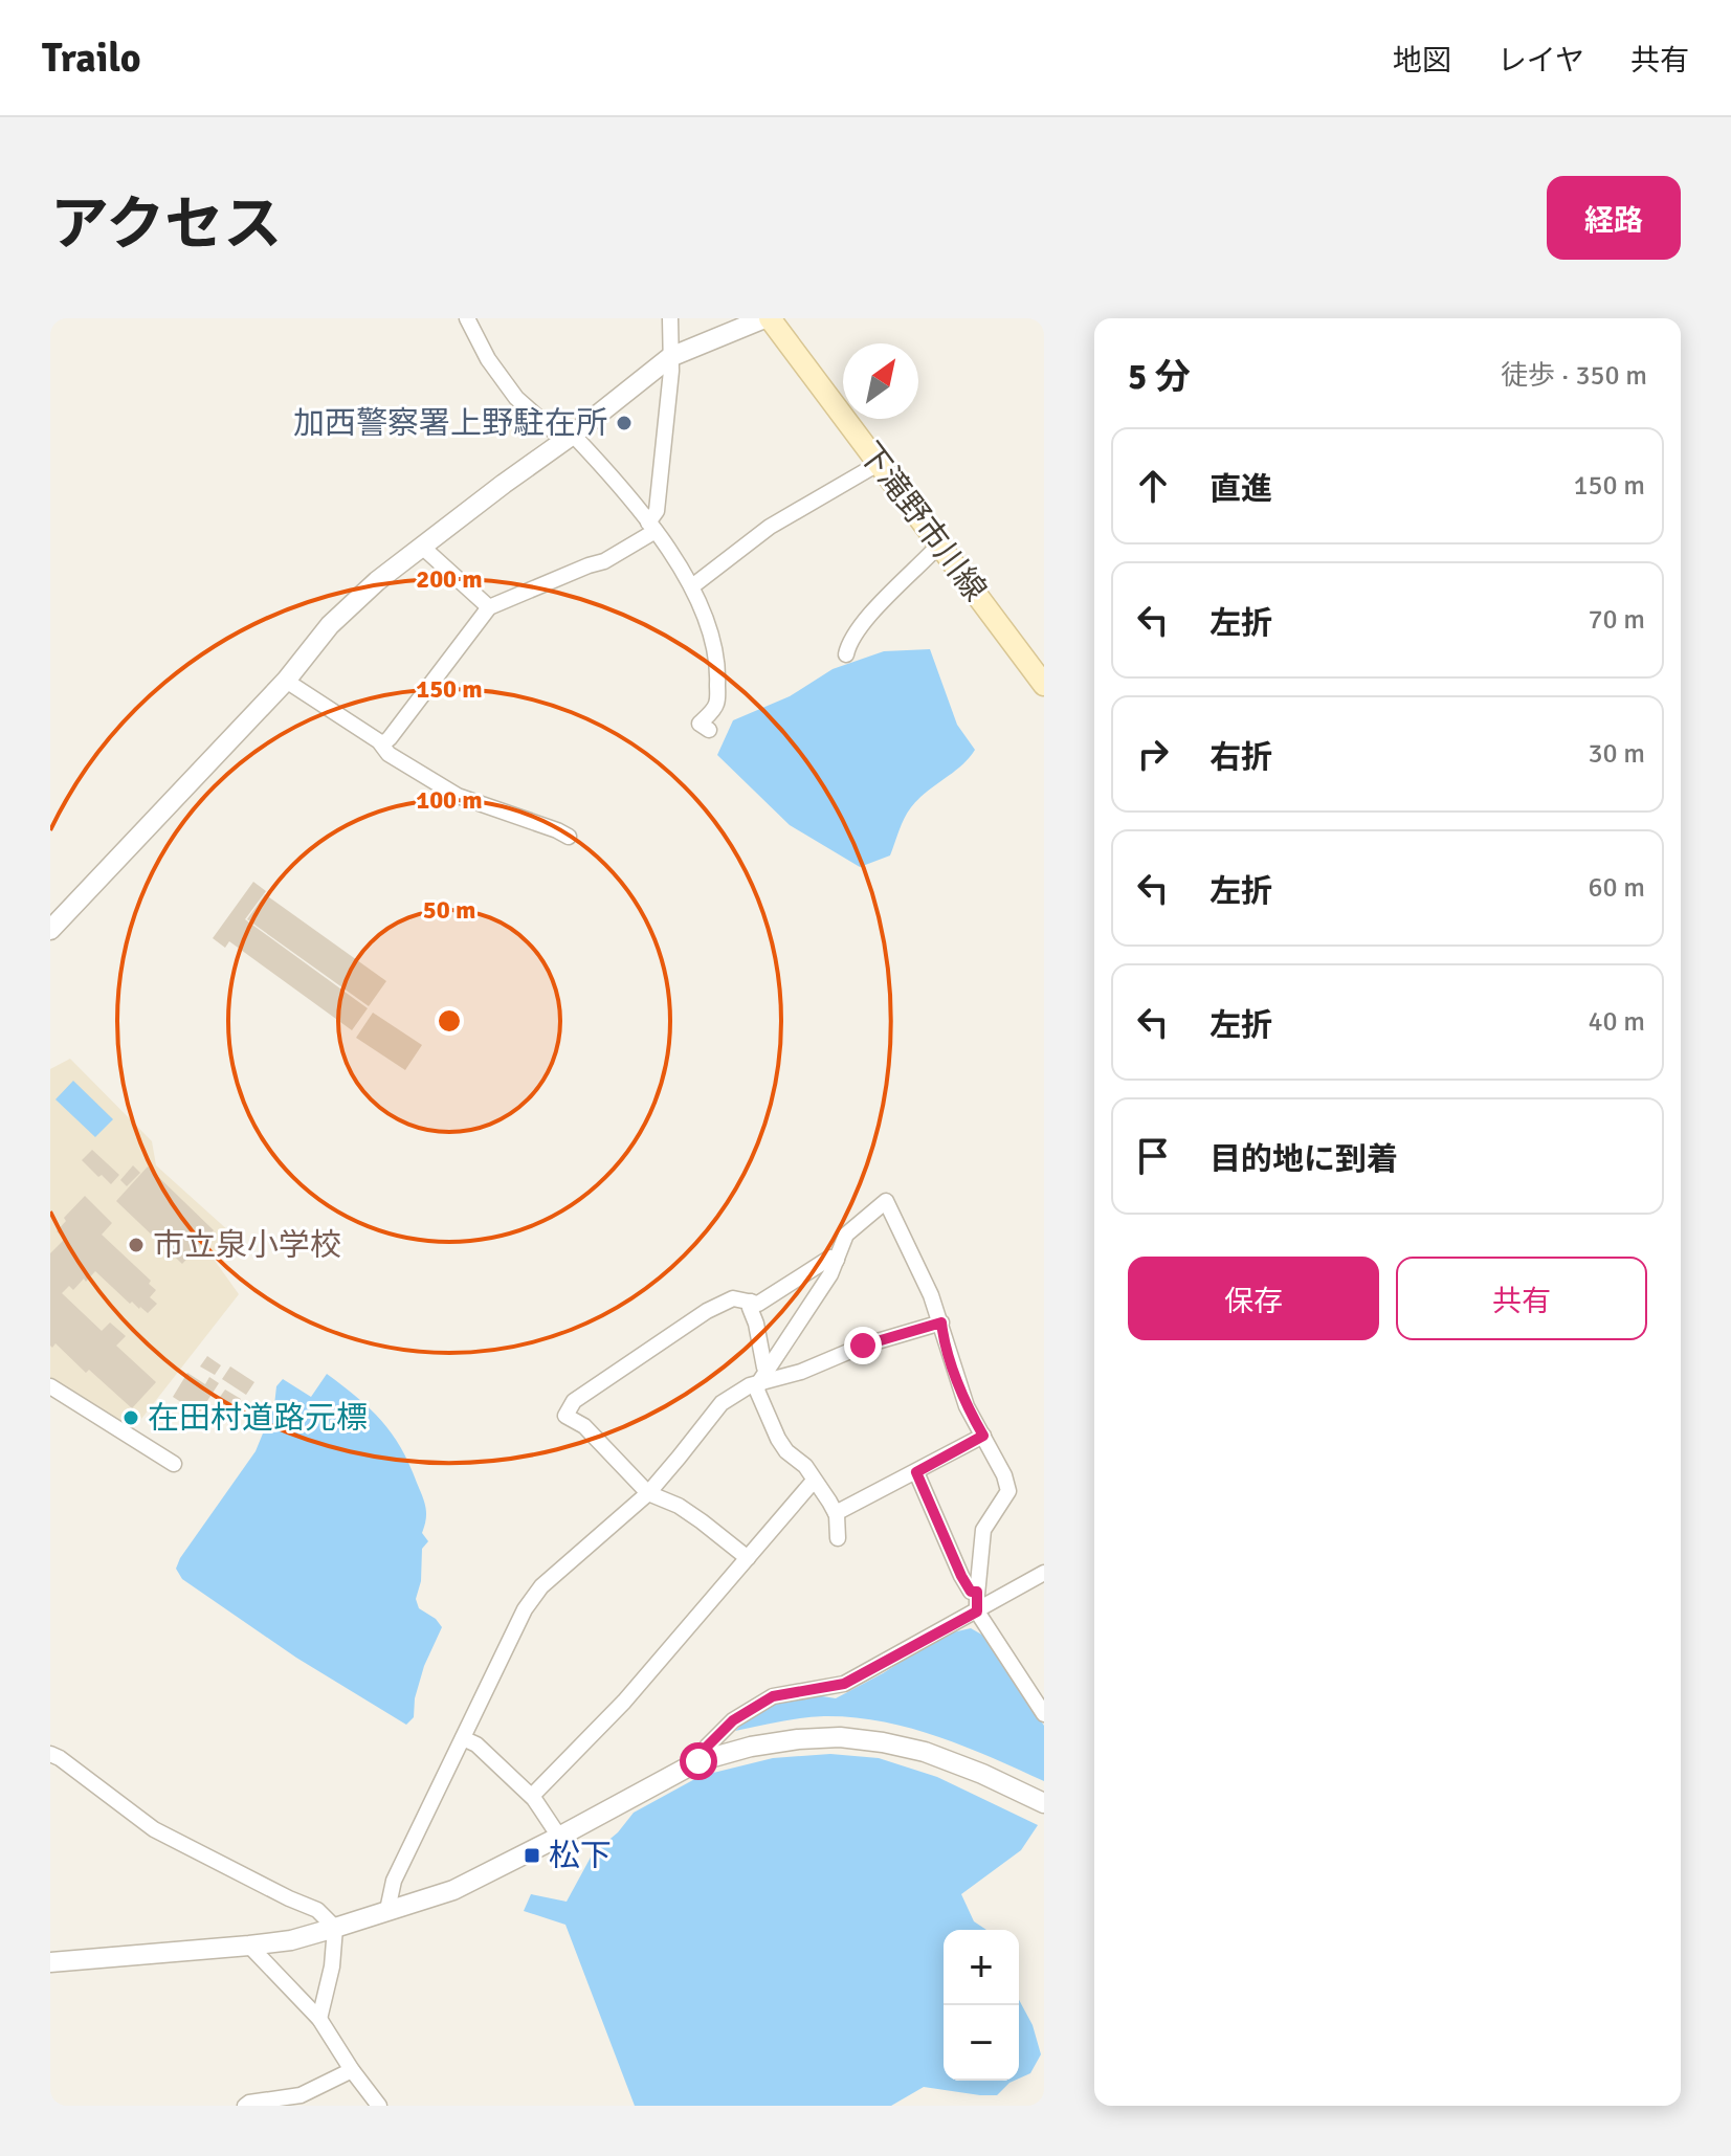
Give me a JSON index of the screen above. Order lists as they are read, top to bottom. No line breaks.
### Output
{"streets":{"main road":["下滝野市川線"]},"places":{"other":["加西警察署上野駐在所","市立泉小学校","在田村道路元標"],"transit":["松下"]},"north":"top right","page":{"header":"Trailo","nav":["地図","レイヤ","共有"],"title":"アクセス","buttons":["経路",["保存","共有"]],"heading":["5 分","徒歩 · 350 m"],"list":[["直進","150 m"],["左折","70 m"],["右折","30 m"],["左折","60 m"],["左折","40 m"],"目的地に到着"],"map_buttons":["+","−"]},"rings":["200 m","150 m","100 m","50 m"]}
